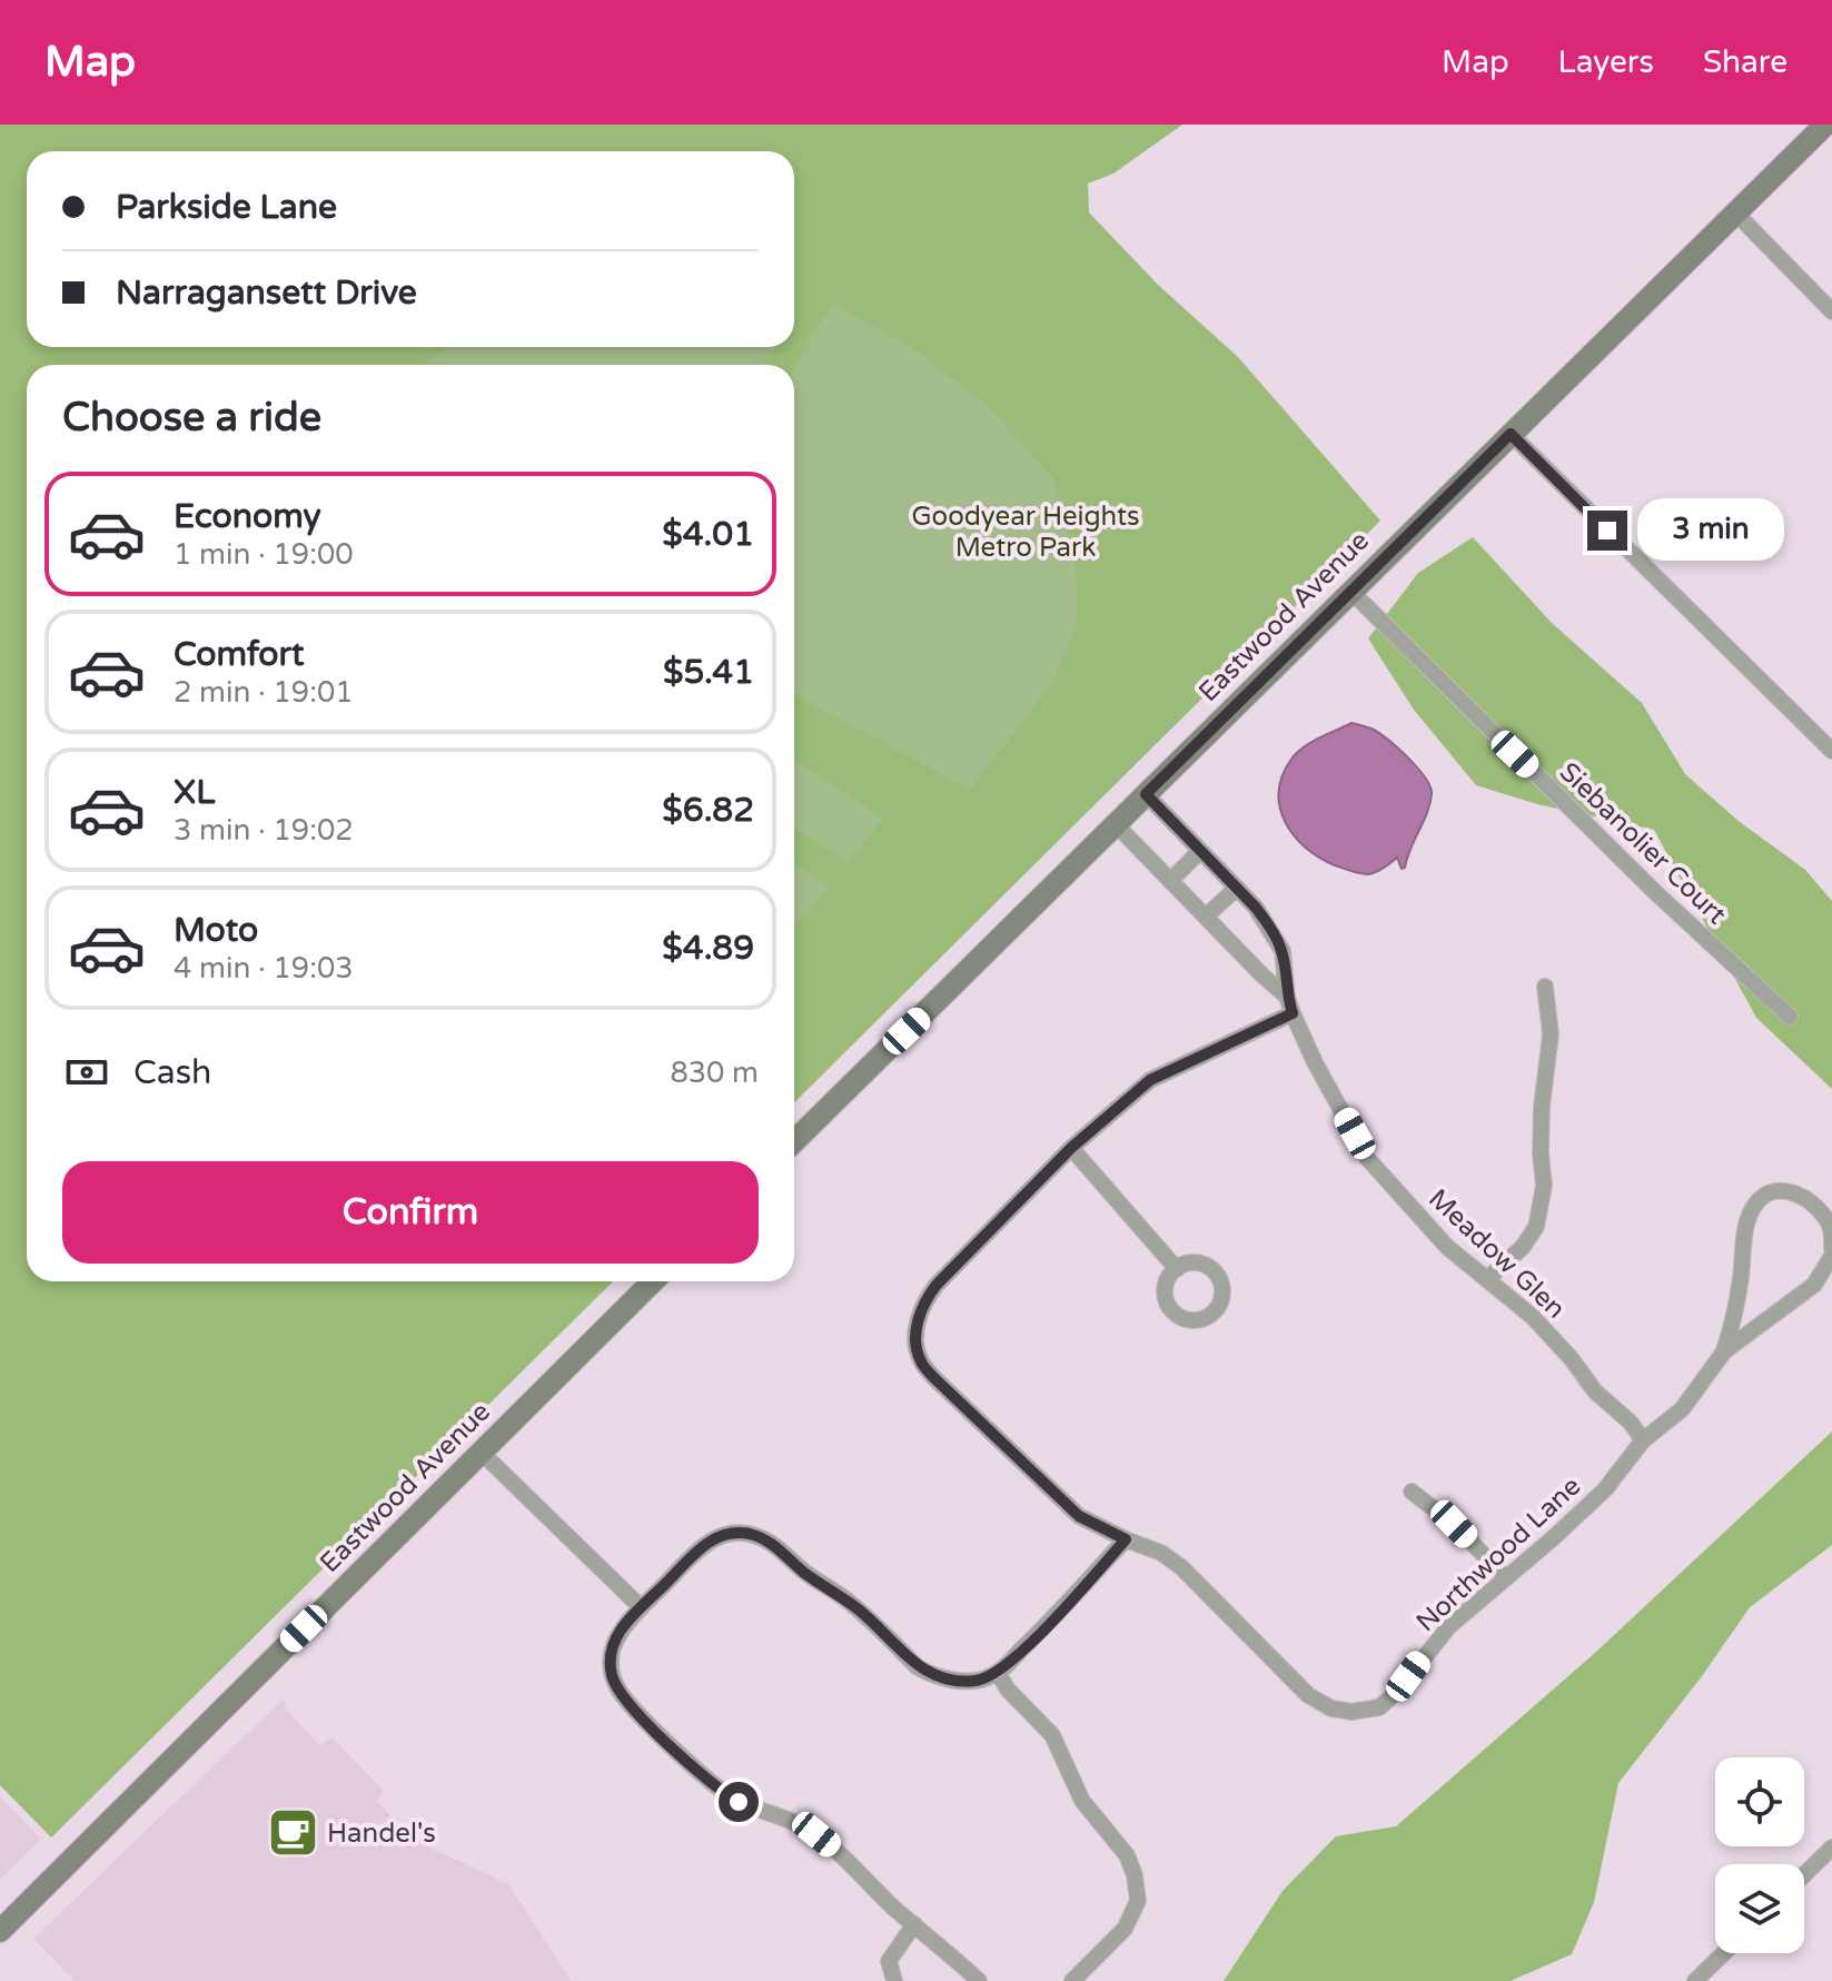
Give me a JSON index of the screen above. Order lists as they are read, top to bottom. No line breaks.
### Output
{"streets":{"street":["Eastwood Avenue","Siebanolier Court","Meadow Glen","Northwood Lane"]},"crossings":[["Eastwood Avenue","Siebanolier Court"],["Eastwood Avenue","Meadow Glen"],["Meadow Glen","Northwood Lane"]],"parks":["Goodyear Heights Metro Park"],"places":{"cafe":["Handel's"]},"page":{"header":"Map","nav":["Map","Layers","Share"],"banner":["Parkside Lane","Narragansett Drive"],"heading":"Choose a ride","list":[{"name":"Economy","note":"1 min · 19:00","value":"$4.01"},{"name":"Comfort","note":"2 min · 19:01","value":"$5.41"},{"name":"XL","note":"3 min · 19:02","value":"$6.82"},{"name":"Moto","note":"4 min · 19:03","value":"$4.89"}],"bubble":"3 min","pay":["Cash","830 m"],"buttons":"Confirm"}}
